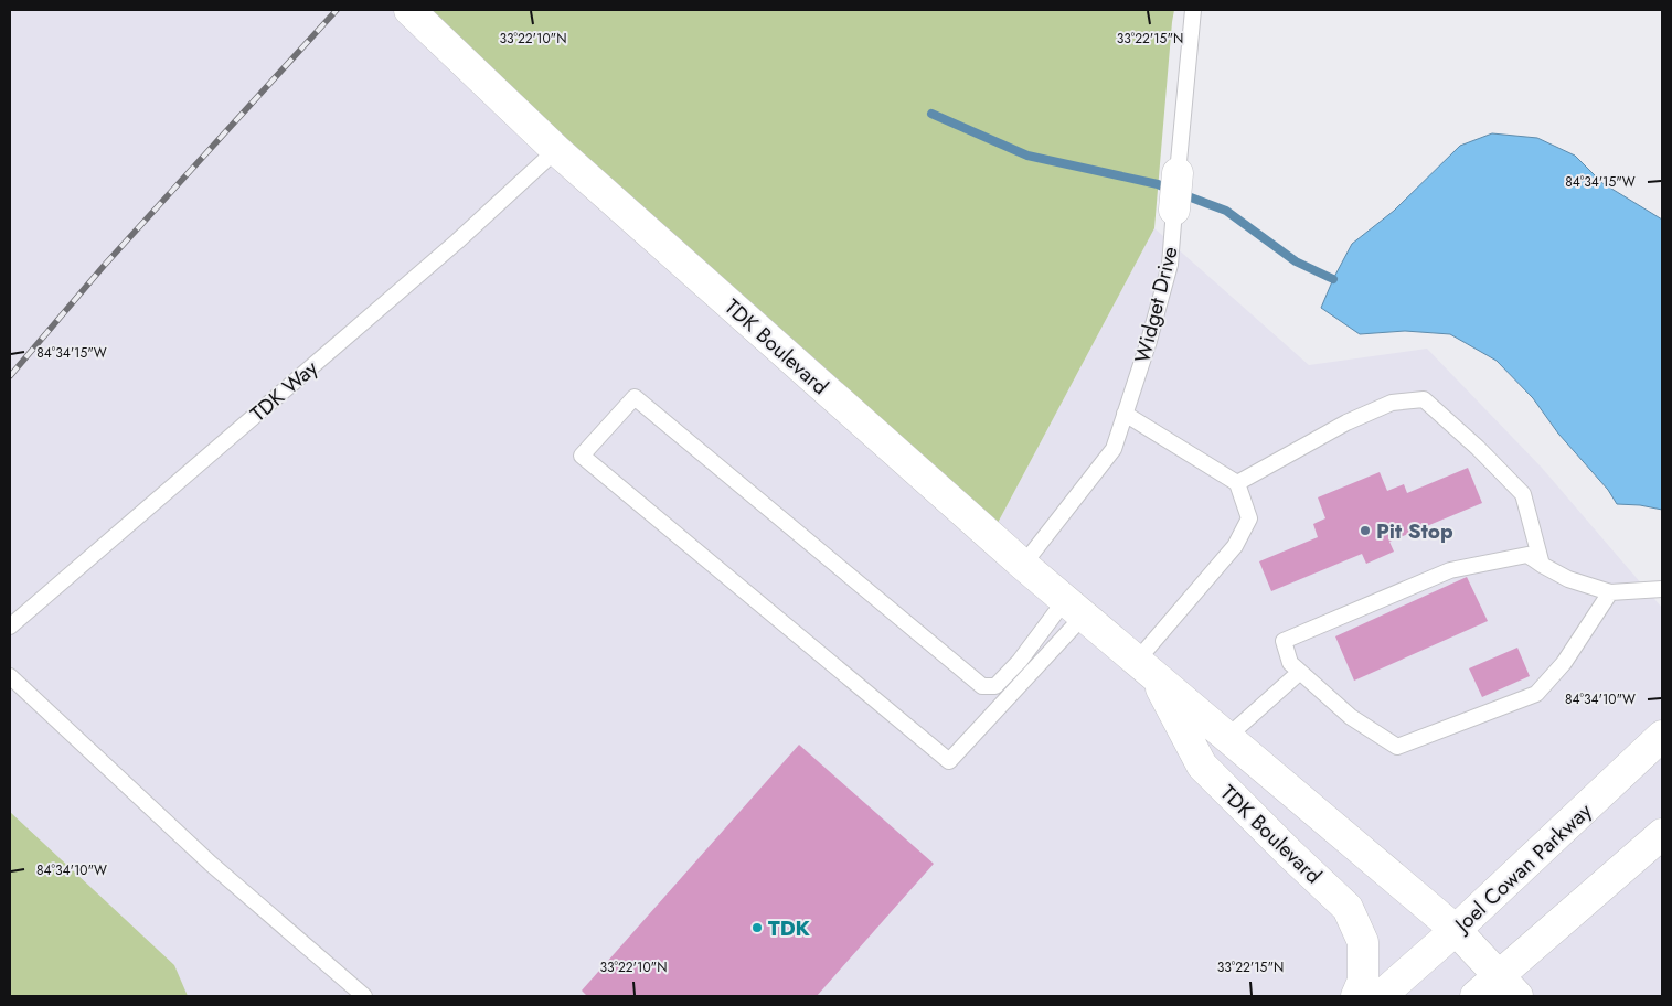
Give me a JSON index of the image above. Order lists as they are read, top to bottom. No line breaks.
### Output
{"streets":{"street":["Widget Drive","TDK Boulevard","Joel Cowan Parkway"],"lane":["TDK Way"]},"crossings":[["Widget Drive","TDK Boulevard"],["TDK Boulevard","TDK Way"],["TDK Boulevard","Joel Cowan Parkway"]],"places":["Pit Stop","TDK"],"coordinates":["33°22'10\"N","33°22'15\"N","84°34'15\"W","84°34'10\"W"]}
